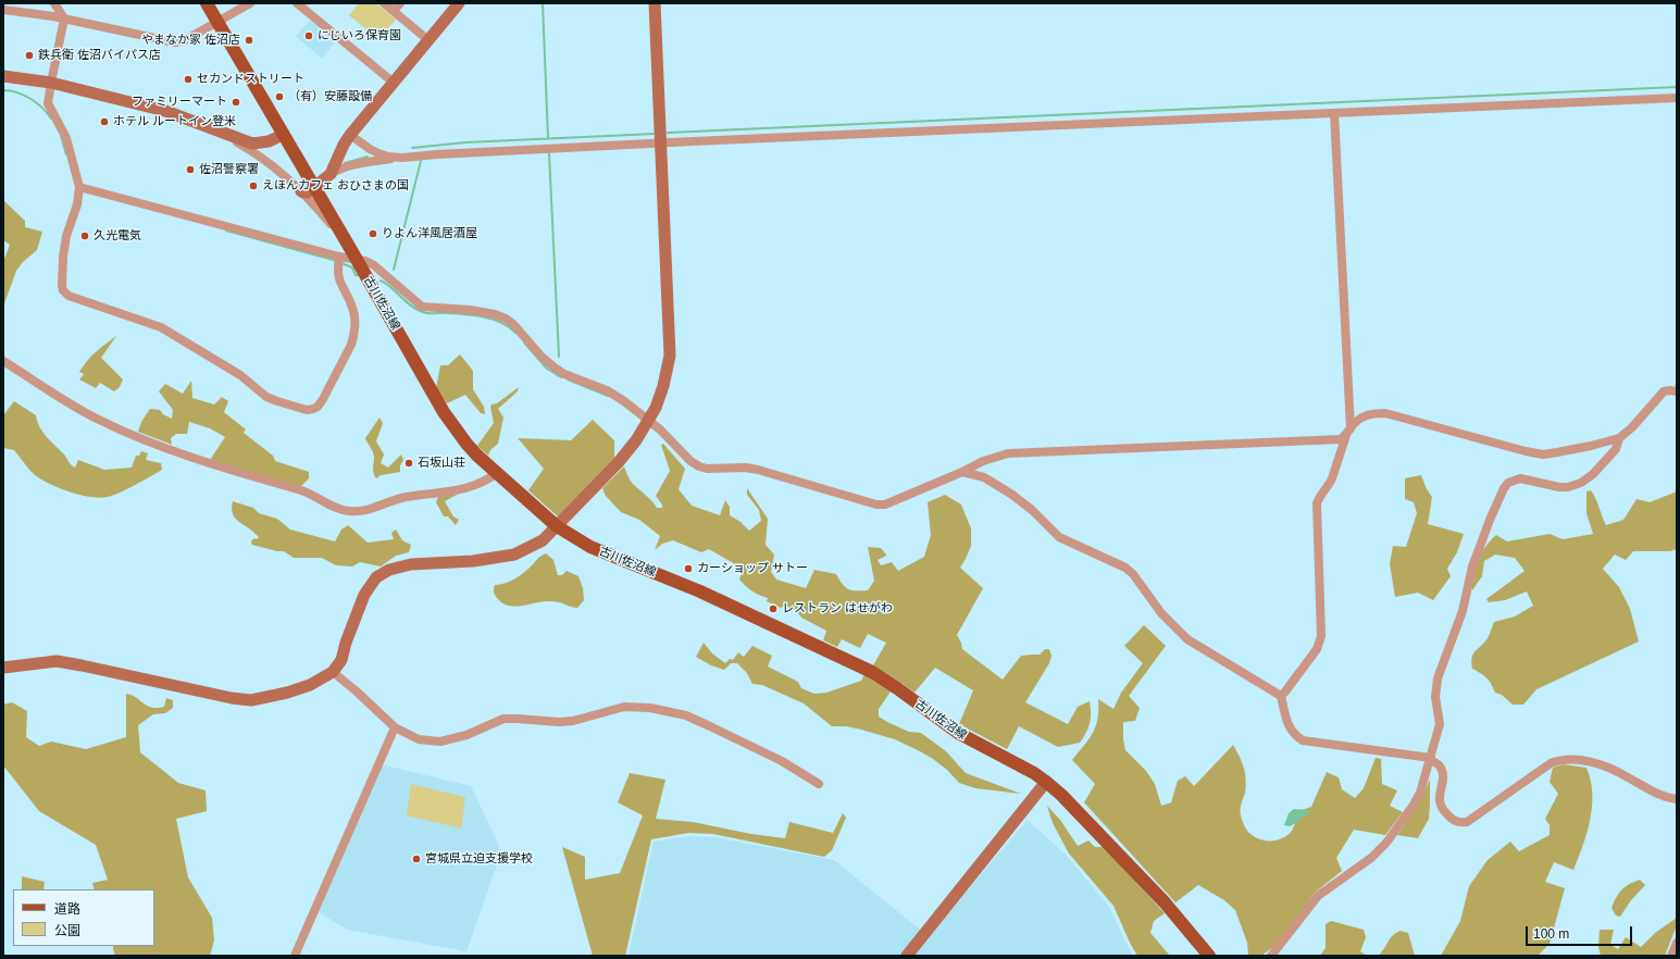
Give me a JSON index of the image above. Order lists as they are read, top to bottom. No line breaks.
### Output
{"streets":{"main road":["古川佐沼線"]},"places":["にじいろ保育園","やまなか家 佐沼店","鉄兵衛 佐沼バイパス店","セカンドストリート","（有）安藤設備","ファミリーマート","ホテル ルートイン登米","佐沼警察署","えほんカフェ おひさまの国","りよん洋風居酒屋","久光電気","石坂山荘","カーショップ サトー","レストラン はせがわ","宮城県立迫支援学校"],"legend":["道路","公園"],"scale_bar":"100 m"}
